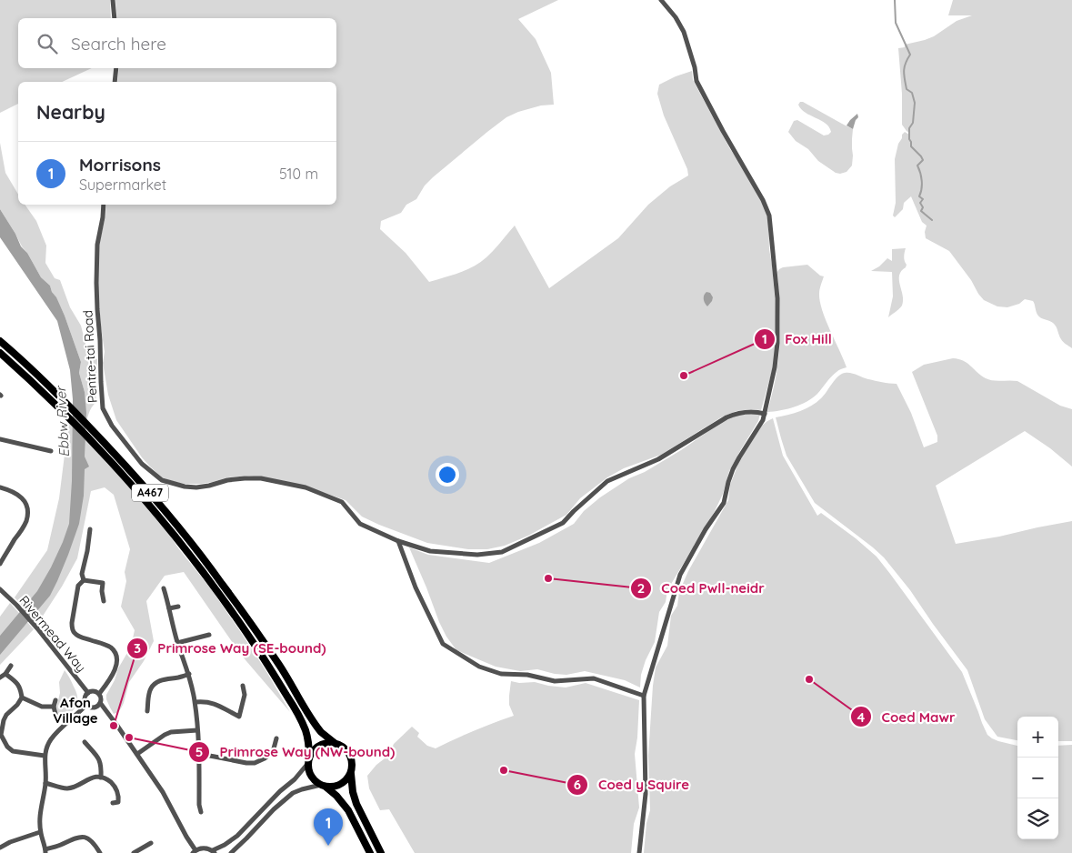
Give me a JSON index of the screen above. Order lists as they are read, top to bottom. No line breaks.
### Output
{"streets":{"main road":["A467"],"street":["Pentre-tai Road","Rivermead Way"]},"districts":["Afon Village"],"water":["Ebbw River"],"places":["Fox Hill","Coed Pwll-neidr","Coed Mawr","Primrose Way (SE-bound)","Primrose Way (NW-bound)","Coed y Squire"],"page":{"search":"Search here","heading":"Nearby","list":[{"mark":"1","name":"Morrisons","note":"Supermarket","value":"510 m"}],"map_buttons":["+","−"],"pins":"1"}}
